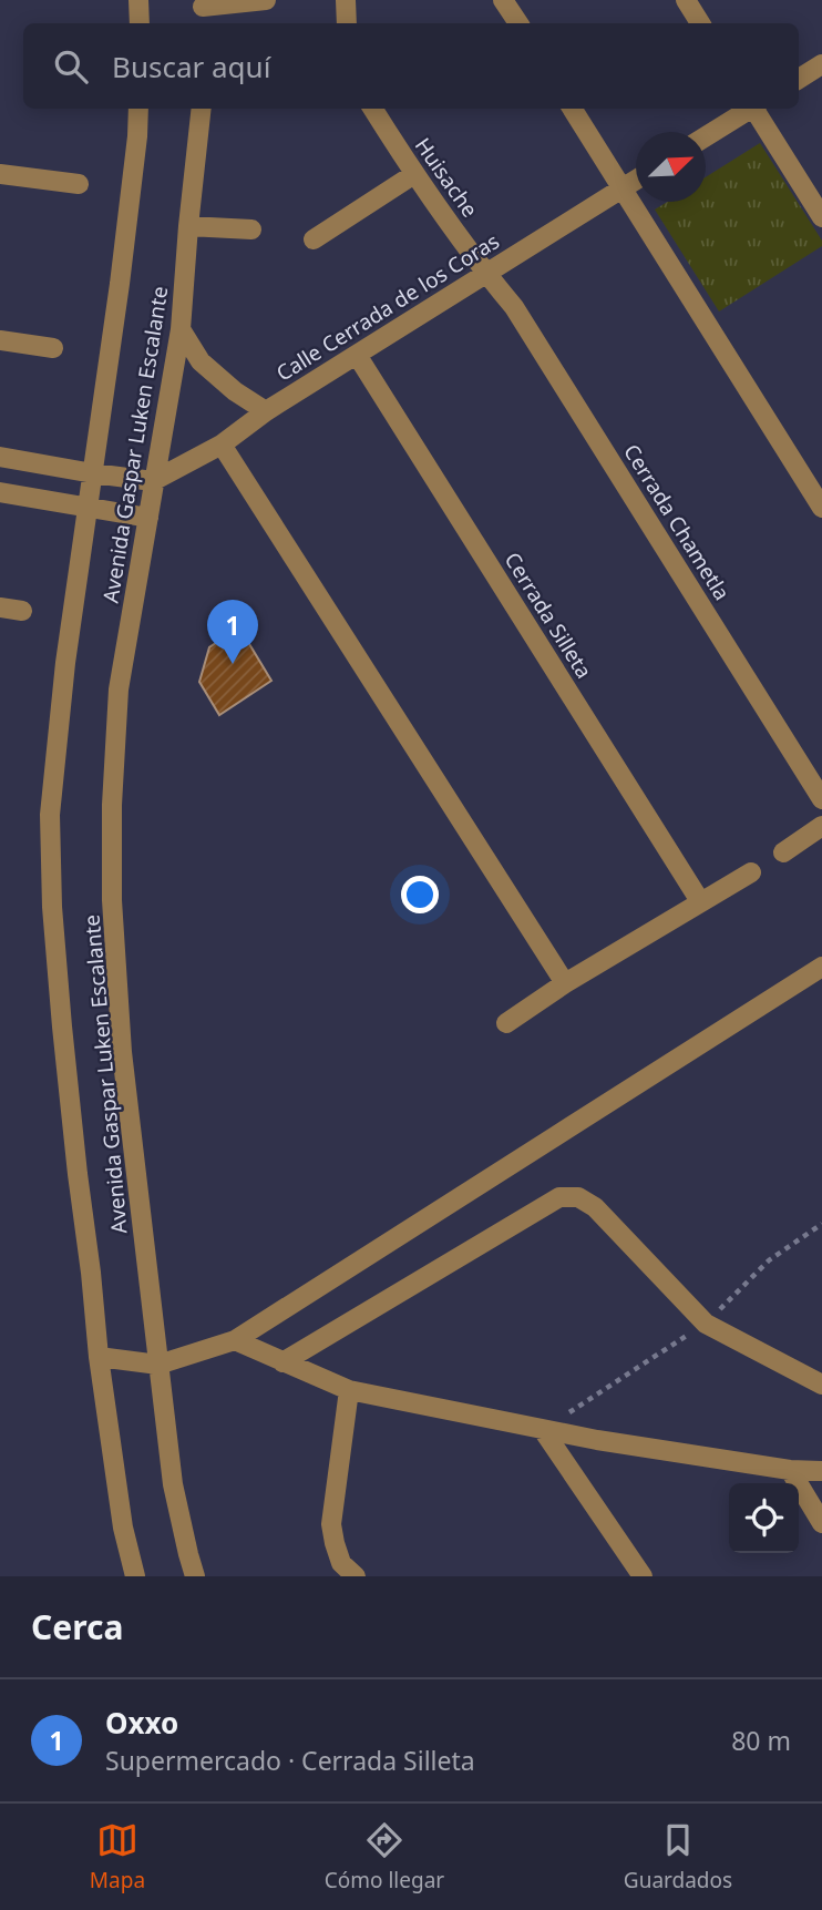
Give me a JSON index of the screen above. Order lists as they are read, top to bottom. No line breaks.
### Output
{"streets":{"street":["Huisache","Calle Cerrada de los Coras","Avenida Gaspar Luken Escalante","Cerrada Chametla","Cerrada Silleta"]},"crossings":[["Huisache","Calle Cerrada de los Coras"],["Huisache","Cerrada Chametla"],["Calle Cerrada de los Coras","Avenida Gaspar Luken Escalante"],["Calle Cerrada de los Coras","Cerrada Chametla"],["Calle Cerrada de los Coras","Cerrada Silleta"]],"north":"top right","page":{"search":"Buscar aquí","pins":"1","heading":"Cerca","list":[{"mark":"1","name":"Oxxo","note":"Supermercado · Cerrada Silleta","value":"80 m"}],"nav":["Mapa","Cómo llegar","Guardados"]}}
